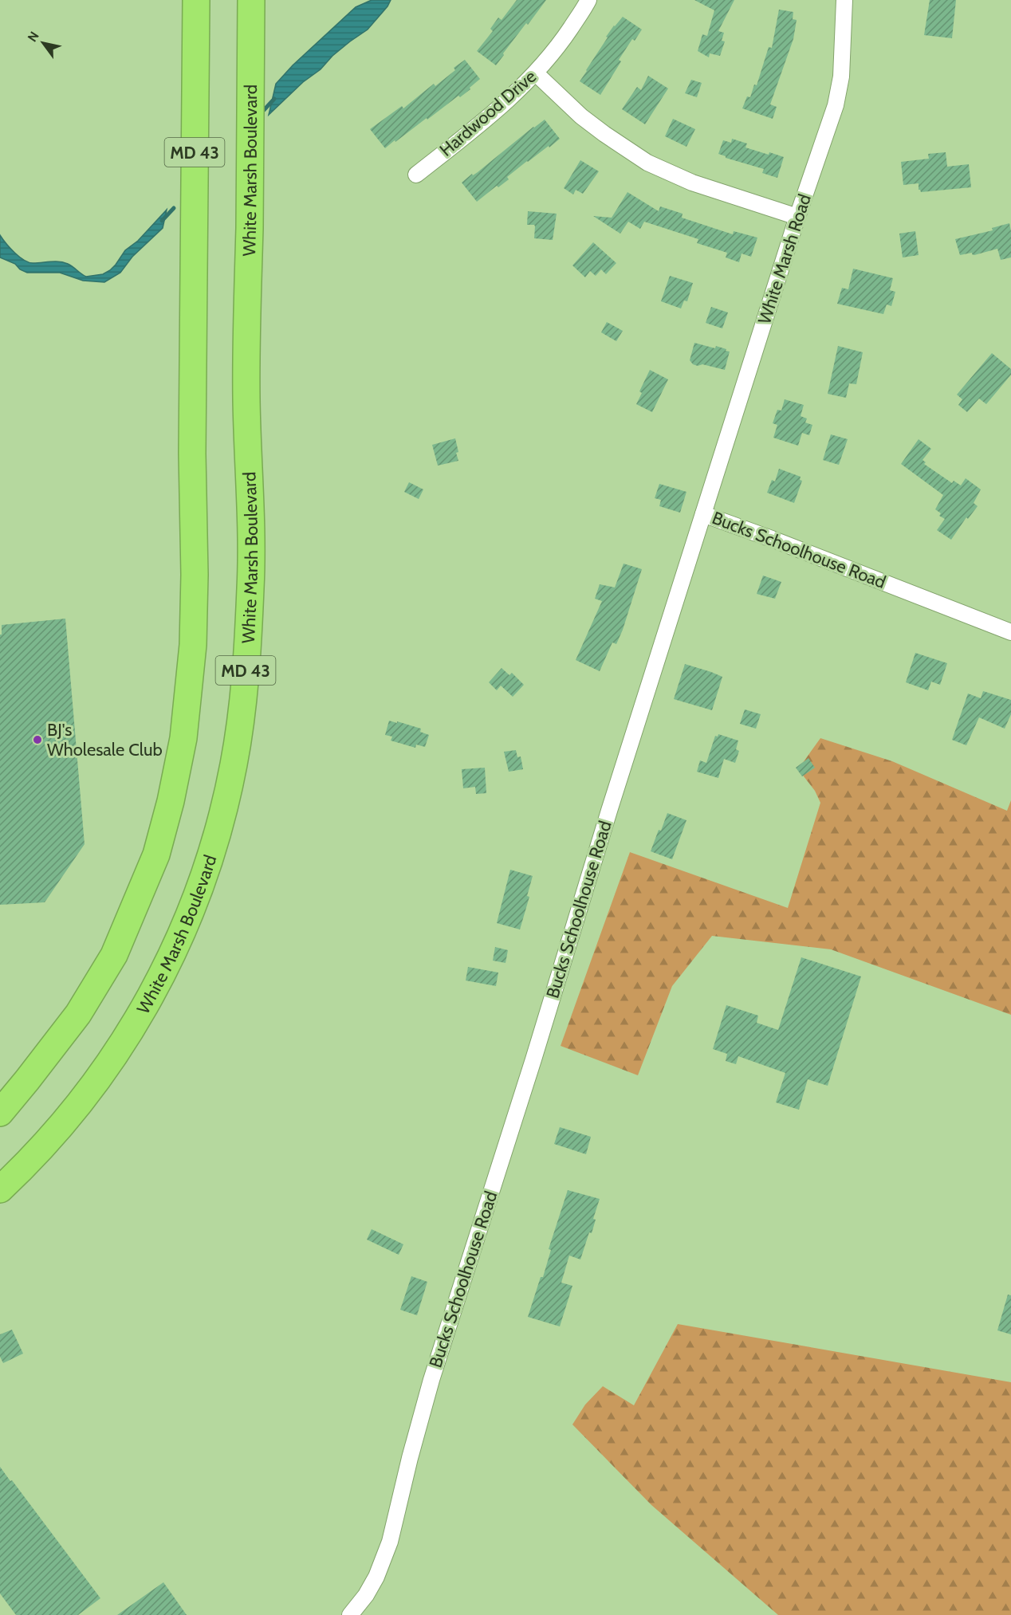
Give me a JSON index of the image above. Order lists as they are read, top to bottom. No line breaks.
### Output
{"streets":{"highway":["MD 43","White Marsh Boulevard"],"street":["Hardwood Drive","White Marsh Road","Bucks Schoolhouse Road"]},"crossings":[["White Marsh Road","Bucks Schoolhouse Road"]],"places":["BJ's Wholesale Club"],"north":"top left"}
